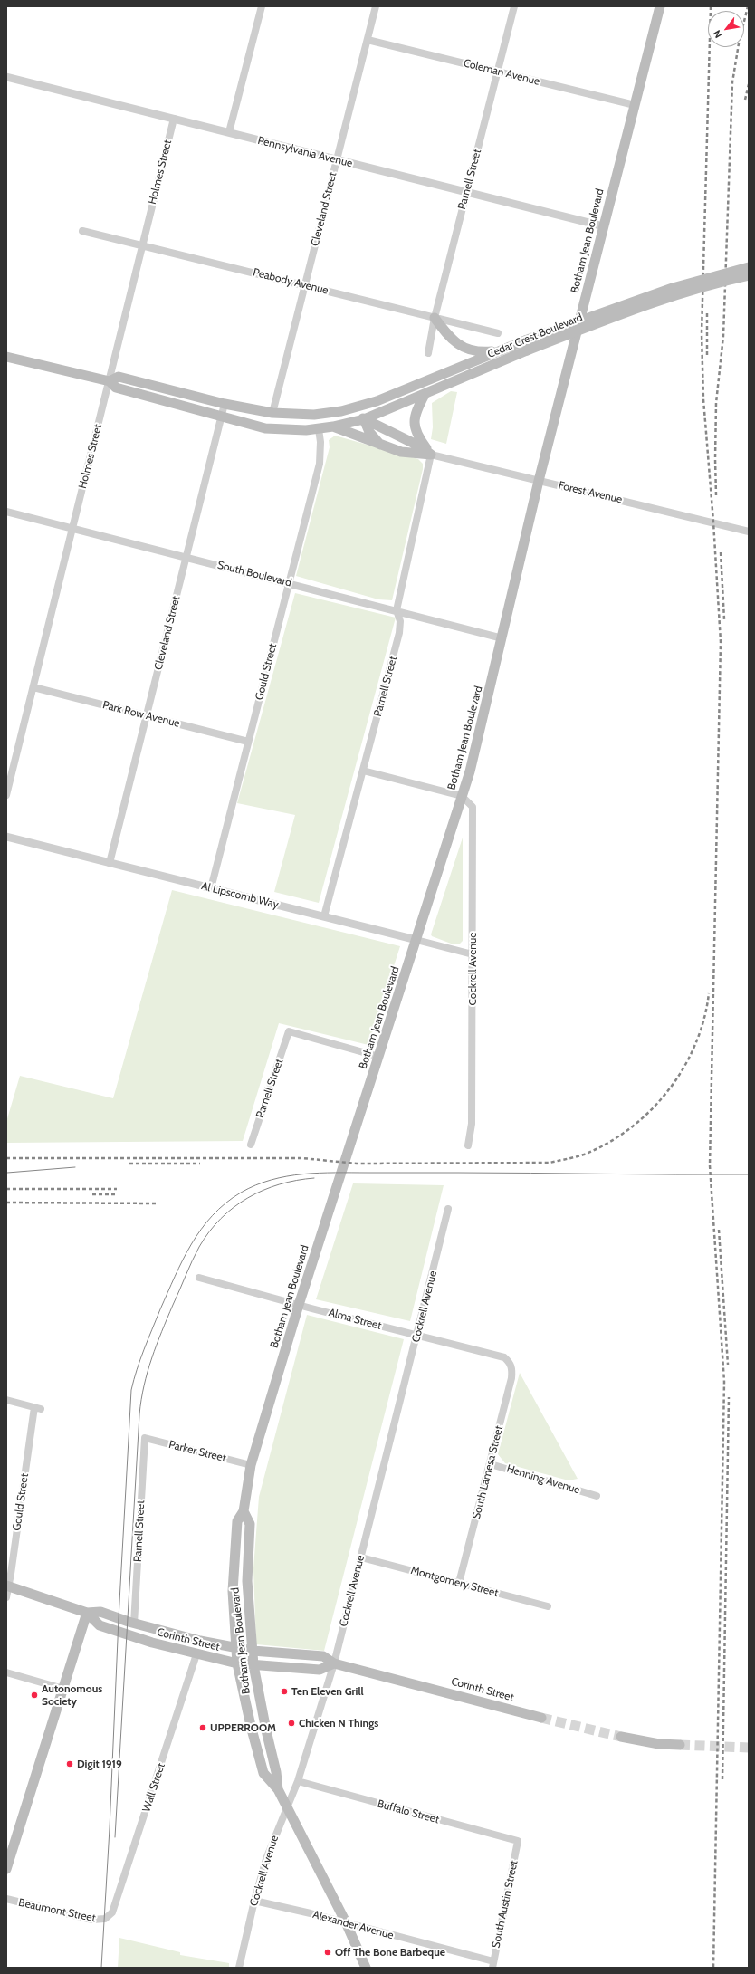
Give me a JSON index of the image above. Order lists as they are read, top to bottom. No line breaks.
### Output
{"streets":{"main road":["Botham Jean Boulevard","Cedar Crest Boulevard","Corinth Street"],"street":["Coleman Avenue","Pennsylvania Avenue","Holmes Street","Parnell Street","Cleveland Street","Peabody Avenue","Forest Avenue","South Boulevard","Gould Street","Park Row Avenue","Al Lipscomb Way","Cockrell Avenue","Alma Street","Parker Street","South Lamesa Street","Henning Avenue","Montgomery Street","Wall Street","Buffalo Street","South Austin Street","Beaumont Street","Alexander Avenue"]},"crossings":[["Coleman Avenue","Parnell Street"],["Coleman Avenue","Cleveland Street"],["Coleman Avenue","Botham Jean Boulevard"],["Pennsylvania Avenue","Holmes Street"],["Pennsylvania Avenue","Parnell Street"],["Pennsylvania Avenue","Cleveland Street"],["Pennsylvania Avenue","Botham Jean Boulevard"],["Holmes Street","Peabody Avenue"],["Holmes Street","Cedar Crest Boulevard"],["Holmes Street","South Boulevard"],["Holmes Street","Park Row Avenue"],["Parnell Street","Botham Jean Boulevard"],["Parnell Street","Peabody Avenue"],["Parnell Street","Forest Avenue"],["Parnell Street","South Boulevard"],["Parnell Street","Al Lipscomb Way"],["Parnell Street","Parker Street"],["Parnell Street","Corinth Street"],["Cleveland Street","Peabody Avenue"],["Cleveland Street","Cedar Crest Boulevard"],["Cleveland Street","South Boulevard"],["Cleveland Street","Park Row Avenue"],["Cleveland Street","Al Lipscomb Way"],["Botham Jean Boulevard","Forest Avenue"],["Botham Jean Boulevard","South Boulevard"],["Botham Jean Boulevard","Al Lipscomb Way"],["Botham Jean Boulevard","Cockrell Avenue"],["Botham Jean Boulevard","Alma Street"],["Botham Jean Boulevard","Parker Street"],["Botham Jean Boulevard","Corinth Street"],["Botham Jean Boulevard","Alexander Avenue"],["Cedar Crest Boulevard","Gould Street"],["South Boulevard","Gould Street"],["Gould Street","Park Row Avenue"],["Gould Street","Al Lipscomb Way"],["Gould Street","Corinth Street"],["Al Lipscomb Way","Cockrell Avenue"],["Cockrell Avenue","Alma Street"],["Cockrell Avenue","Montgomery Street"],["Cockrell Avenue","Corinth Street"],["Cockrell Avenue","Buffalo Street"],["Cockrell Avenue","Alexander Avenue"],["Alma Street","South Lamesa Street"],["South Lamesa Street","Henning Avenue"],["South Lamesa Street","Montgomery Street"],["Corinth Street","Wall Street"],["Wall Street","Beaumont Street"],["Buffalo Street","South Austin Street"],["South Austin Street","Alexander Avenue"]],"places":["Ten Eleven Grill","Autonomous Society","Chicken N Things","UPPERROOM","Digit 1919","Off The Bone Barbeque"],"north":"bottom left"}
